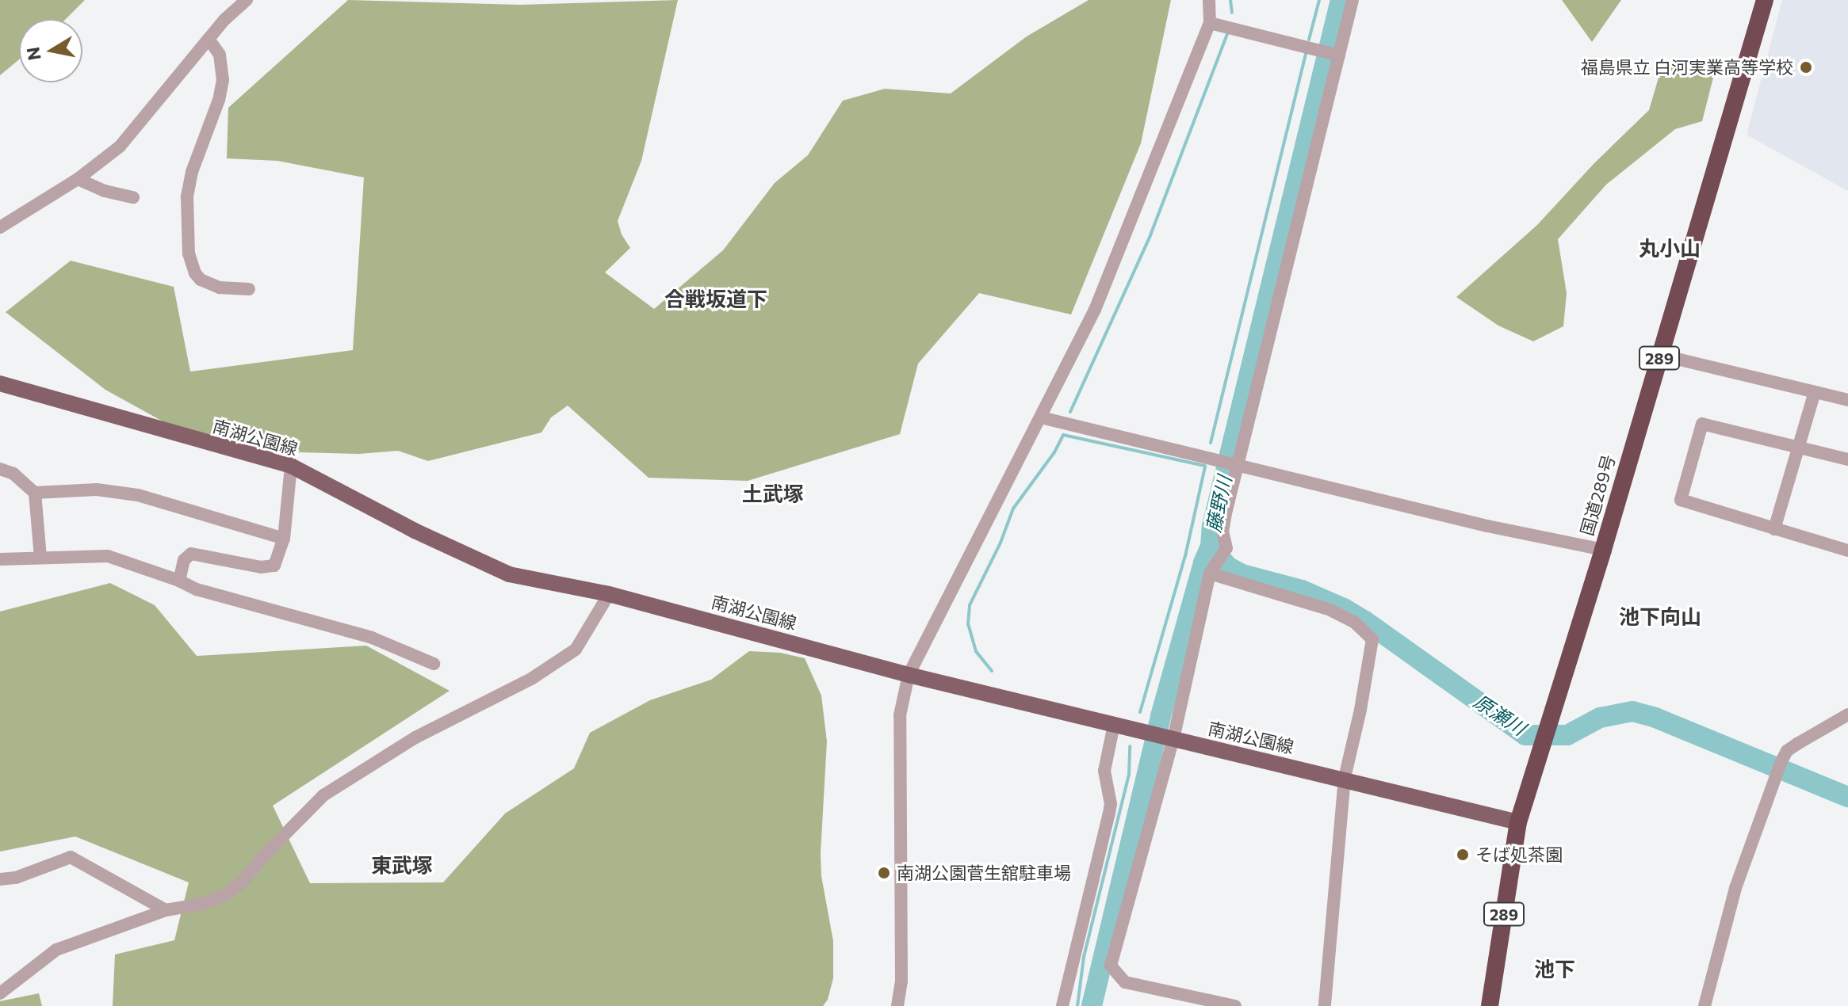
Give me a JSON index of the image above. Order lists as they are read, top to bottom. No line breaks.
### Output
{"streets":{"highway":["289","国道289号"],"main road":["南湖公園線"]},"crossings":[["南湖公園線","国道289号"]],"districts":["丸小山","合戦坂道下","土武塚","池下向山","東武塚","池下"],"water":["藤野川","原瀬川"],"places":["福島県立 白河実業高等学校","そば処茶園","南湖公園菅生舘駐車場"],"north":"left"}
